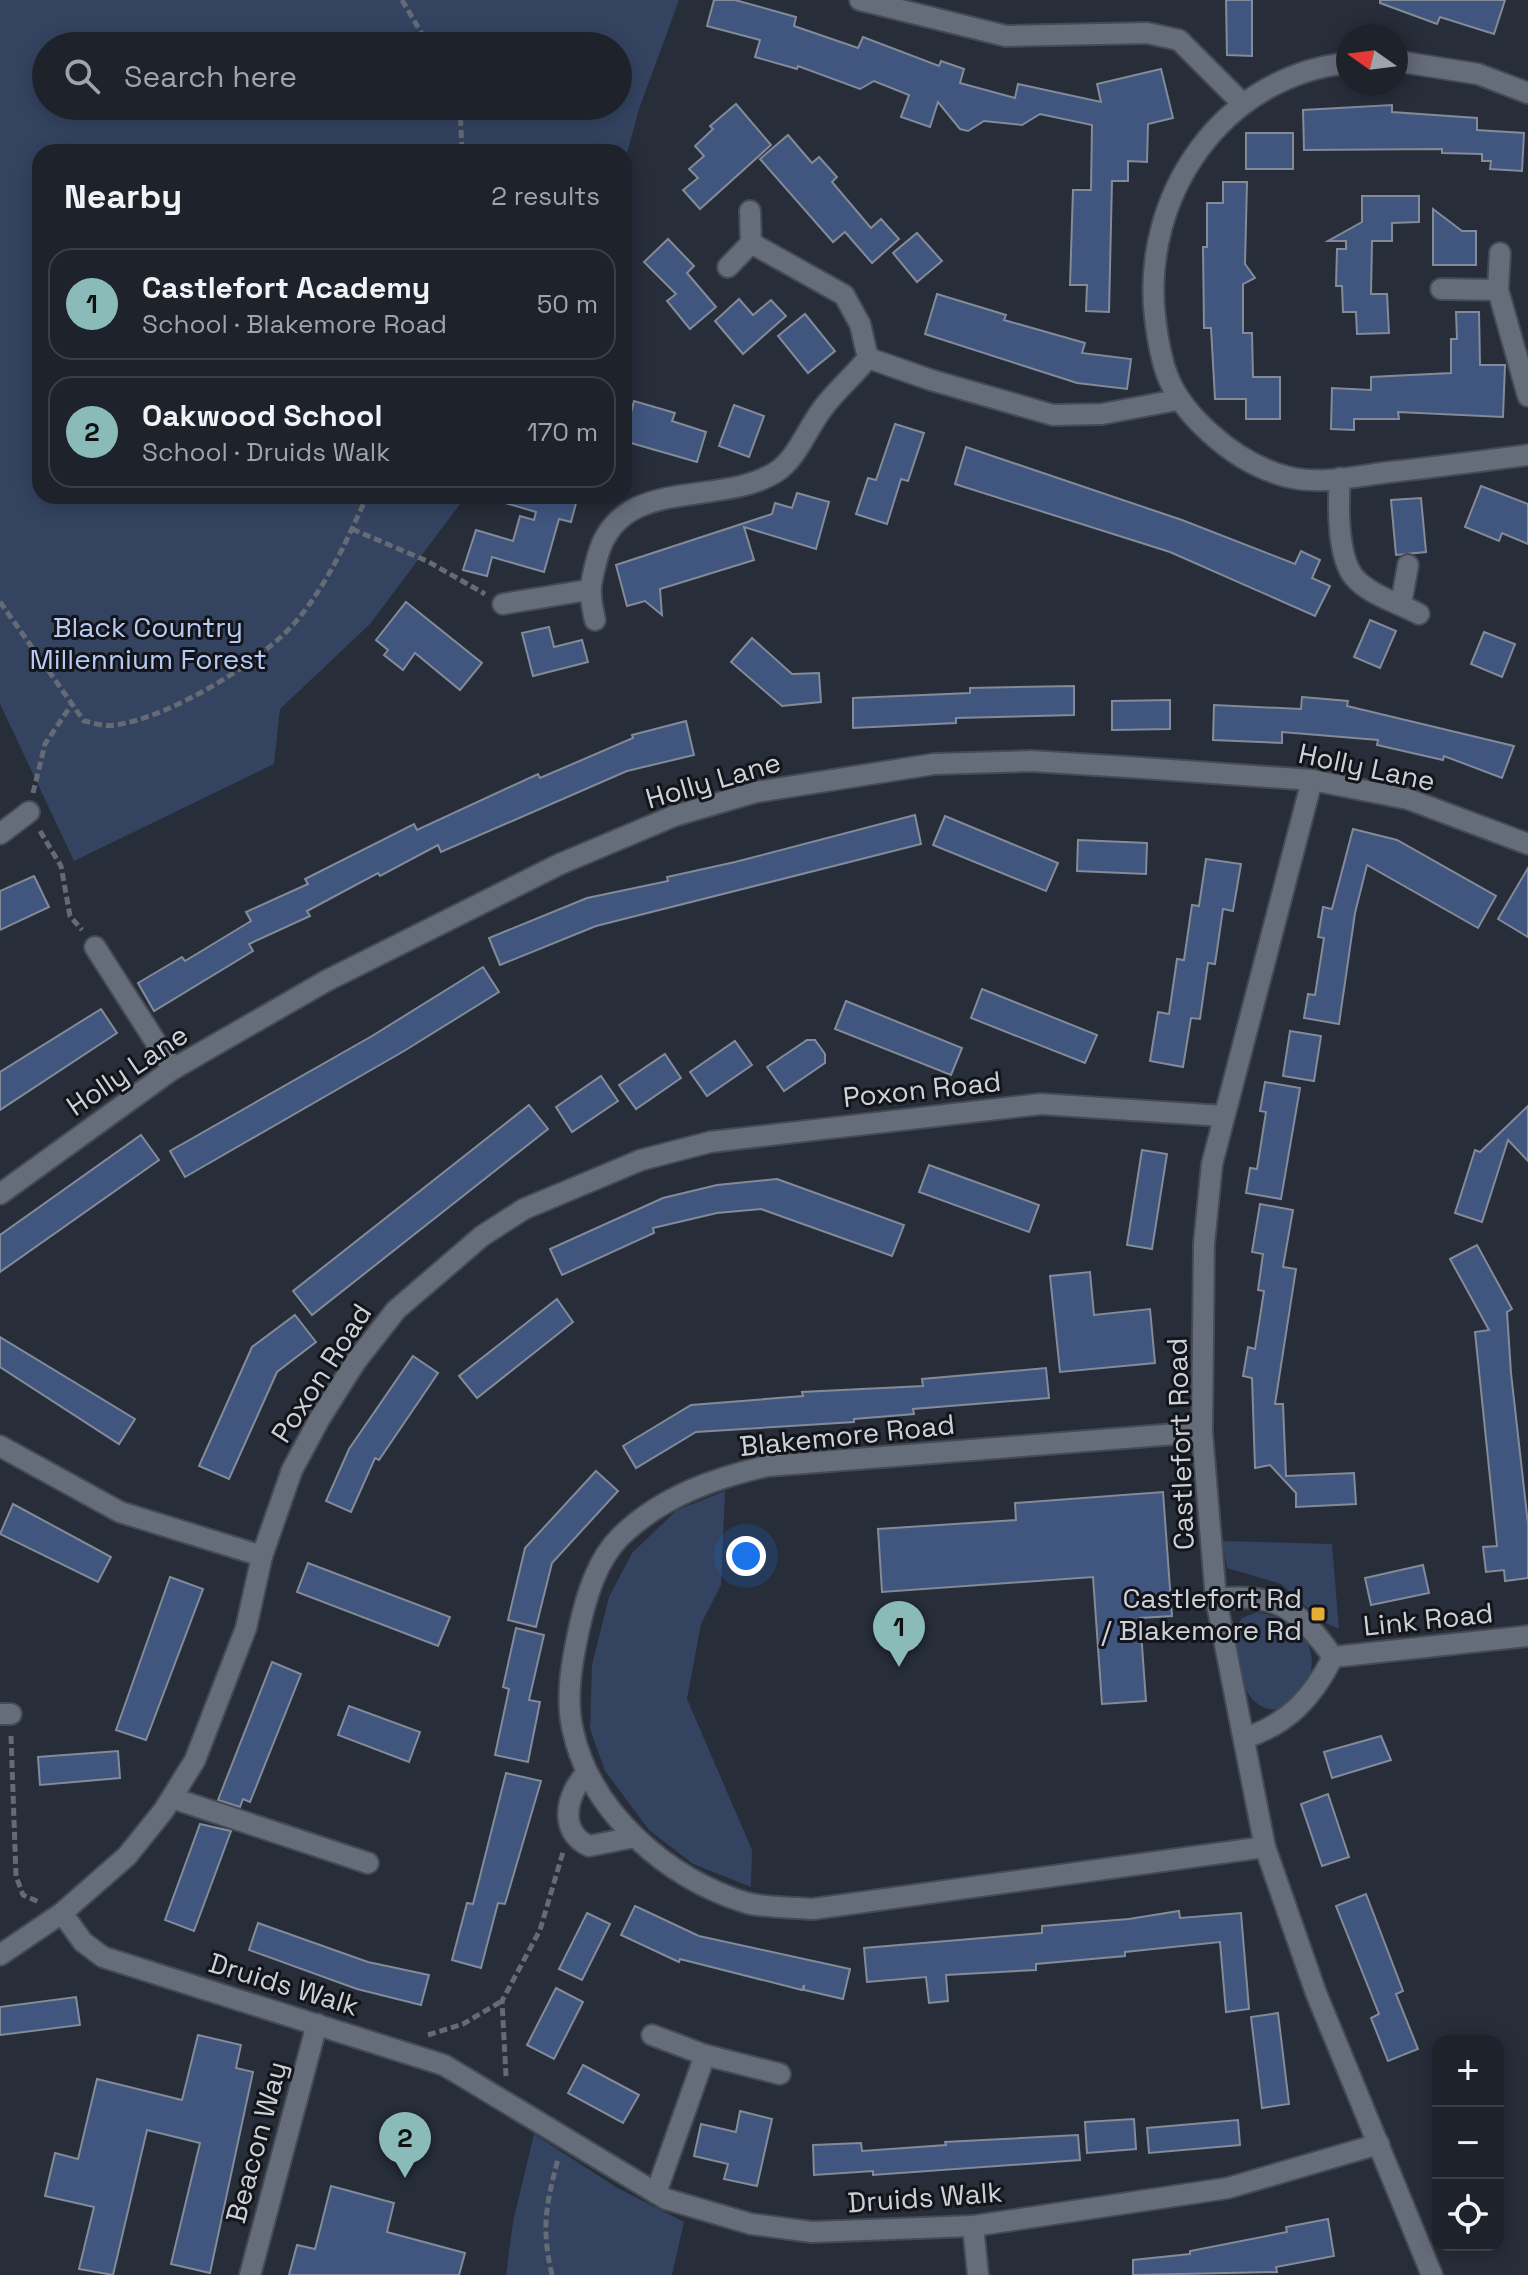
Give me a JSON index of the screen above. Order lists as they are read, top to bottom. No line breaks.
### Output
{"streets":{"street":["Holly Lane","Poxon Road","Blakemore Road","Castlefort Road","Link Road","Druids Walk","Beacon Way"]},"crossings":[["Holly Lane","Castlefort Road"],["Poxon Road","Castlefort Road"],["Poxon Road","Druids Walk"],["Blakemore Road","Castlefort Road"],["Castlefort Road","Link Road"],["Castlefort Road","Druids Walk"],["Druids Walk","Beacon Way"]],"parks":["Black Country Millennium Forest"],"places":{"transit":["Castlefort Rd / Blakemore Rd"]},"north":"left","page":{"search":"Search here","heading":["Nearby","2 results"],"list":[{"mark":"1","name":"Castlefort Academy","note":"School · Blakemore Road","value":"50 m"},{"mark":"2","name":"Oakwood School","note":"School · Druids Walk","value":"170 m"}],"pins":["1","2"],"map_buttons":["+","−"]}}
